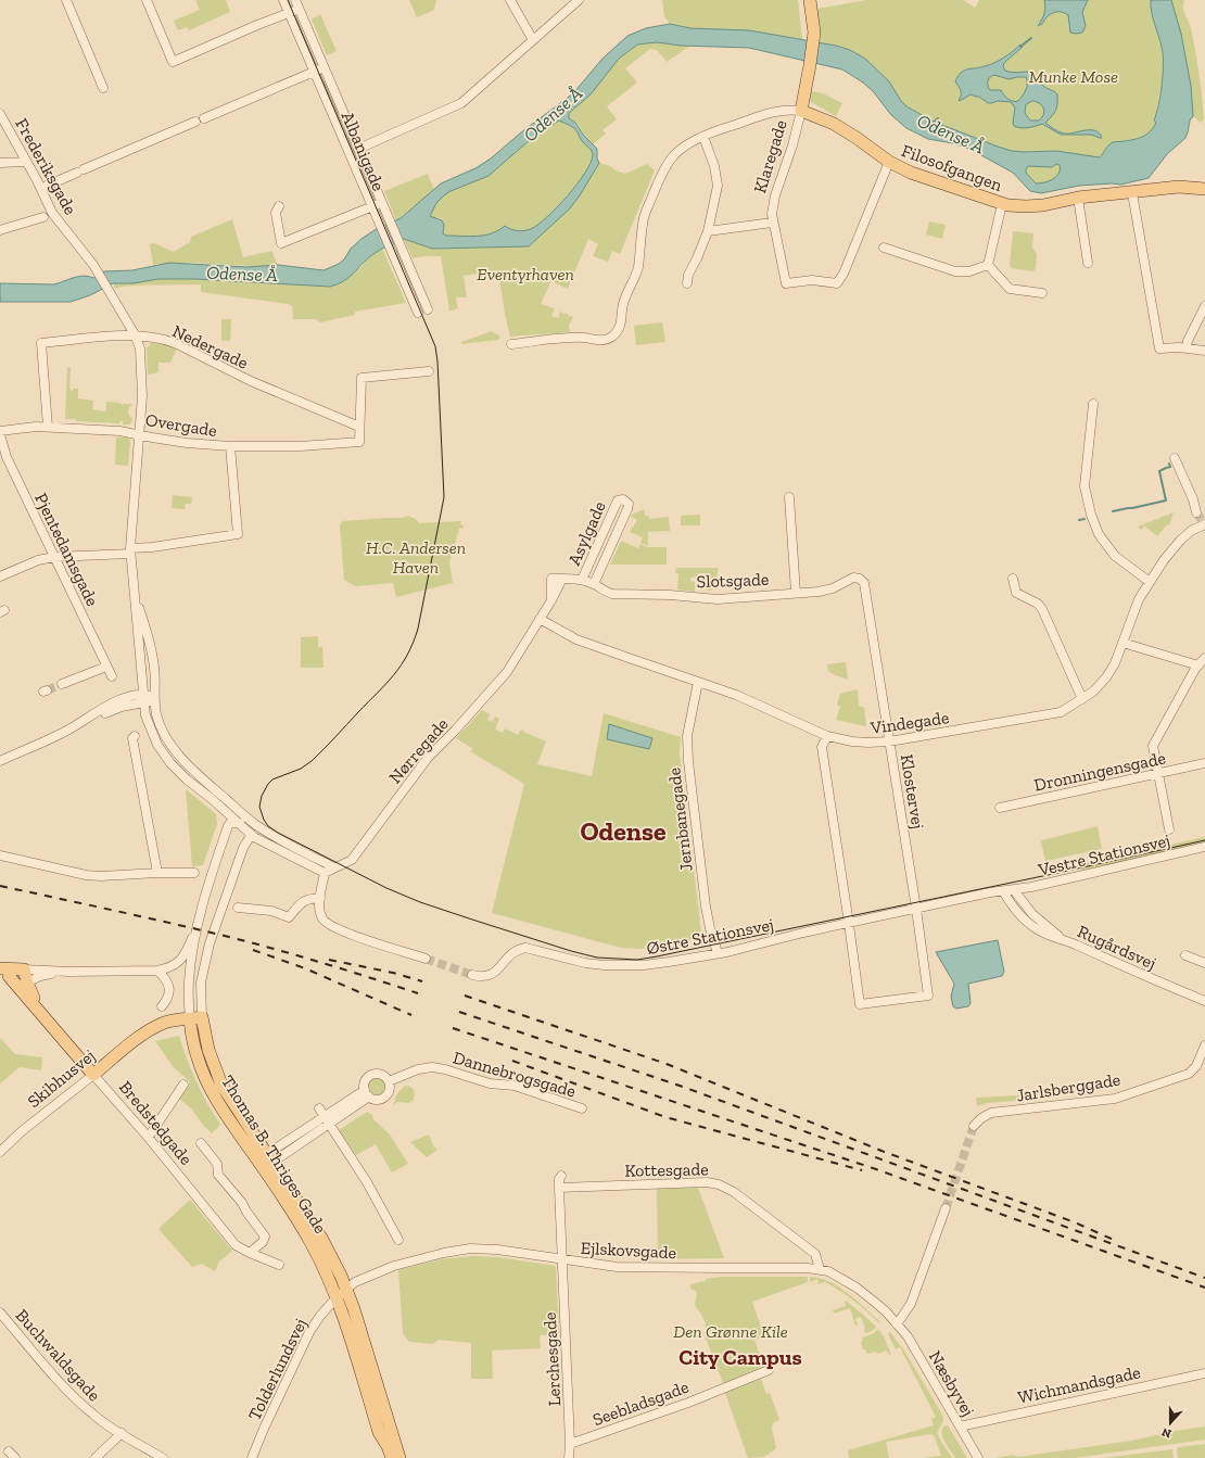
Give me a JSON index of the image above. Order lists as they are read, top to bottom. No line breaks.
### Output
{"streets":{"main road":["Klaregade","Filosofgangen","Skibhusvej","Bredstedgade","Thomas B. Thriges Gade"],"street":["Albanigade","Frederiksgade","Nedergade","Overgade","Asylgade","Pjentedamsgade","Slotsgade","Vindegade","Nørregade","Dronningensgade","Klostervej","Jernbanegade","Vestre Stationsvej","Østre Stationsvej","Rugårdsvej","Dannebrogsgade","Jarlsberggade","Kottesgade","Ejlskovsgade","Buchwaldsgade","Lerchesgade","Tolderlundsvej","Næsbyvej","Wichmandsgade","Seebladsgade"]},"crossings":[["Klaregade","Filosofgangen"],["Frederiksgade","Nedergade"],["Frederiksgade","Overgade"],["Nedergade","Overgade"],["Overgade","Pjentedamsgade"],["Asylgade","Slotsgade"],["Asylgade","Vindegade"],["Asylgade","Nørregade"],["Slotsgade","Klostervej"],["Vindegade","Klostervej"],["Vindegade","Jernbanegade"],["Klostervej","Østre Stationsvej"],["Jernbanegade","Østre Stationsvej"],["Vestre Stationsvej","Østre Stationsvej"],["Vestre Stationsvej","Rugårdsvej"],["Østre Stationsvej","Rugårdsvej"],["Skibhusvej","Bredstedgade"],["Skibhusvej","Thomas B. Thriges Gade"],["Thomas B. Thriges Gade","Ejlskovsgade"],["Thomas B. Thriges Gade","Tolderlundsvej"],["Kottesgade","Ejlskovsgade"],["Ejlskovsgade","Lerchesgade"],["Ejlskovsgade","Næsbyvej"],["Lerchesgade","Seebladsgade"],["Næsbyvej","Wichmandsgade"]],"districts":["Odense","City Campus"],"water":["Odense Å"],"parks":["Munke Mose","Eventyrhaven","H.C. Andersen Haven","Den Grønne Kile"],"north":"bottom"}
